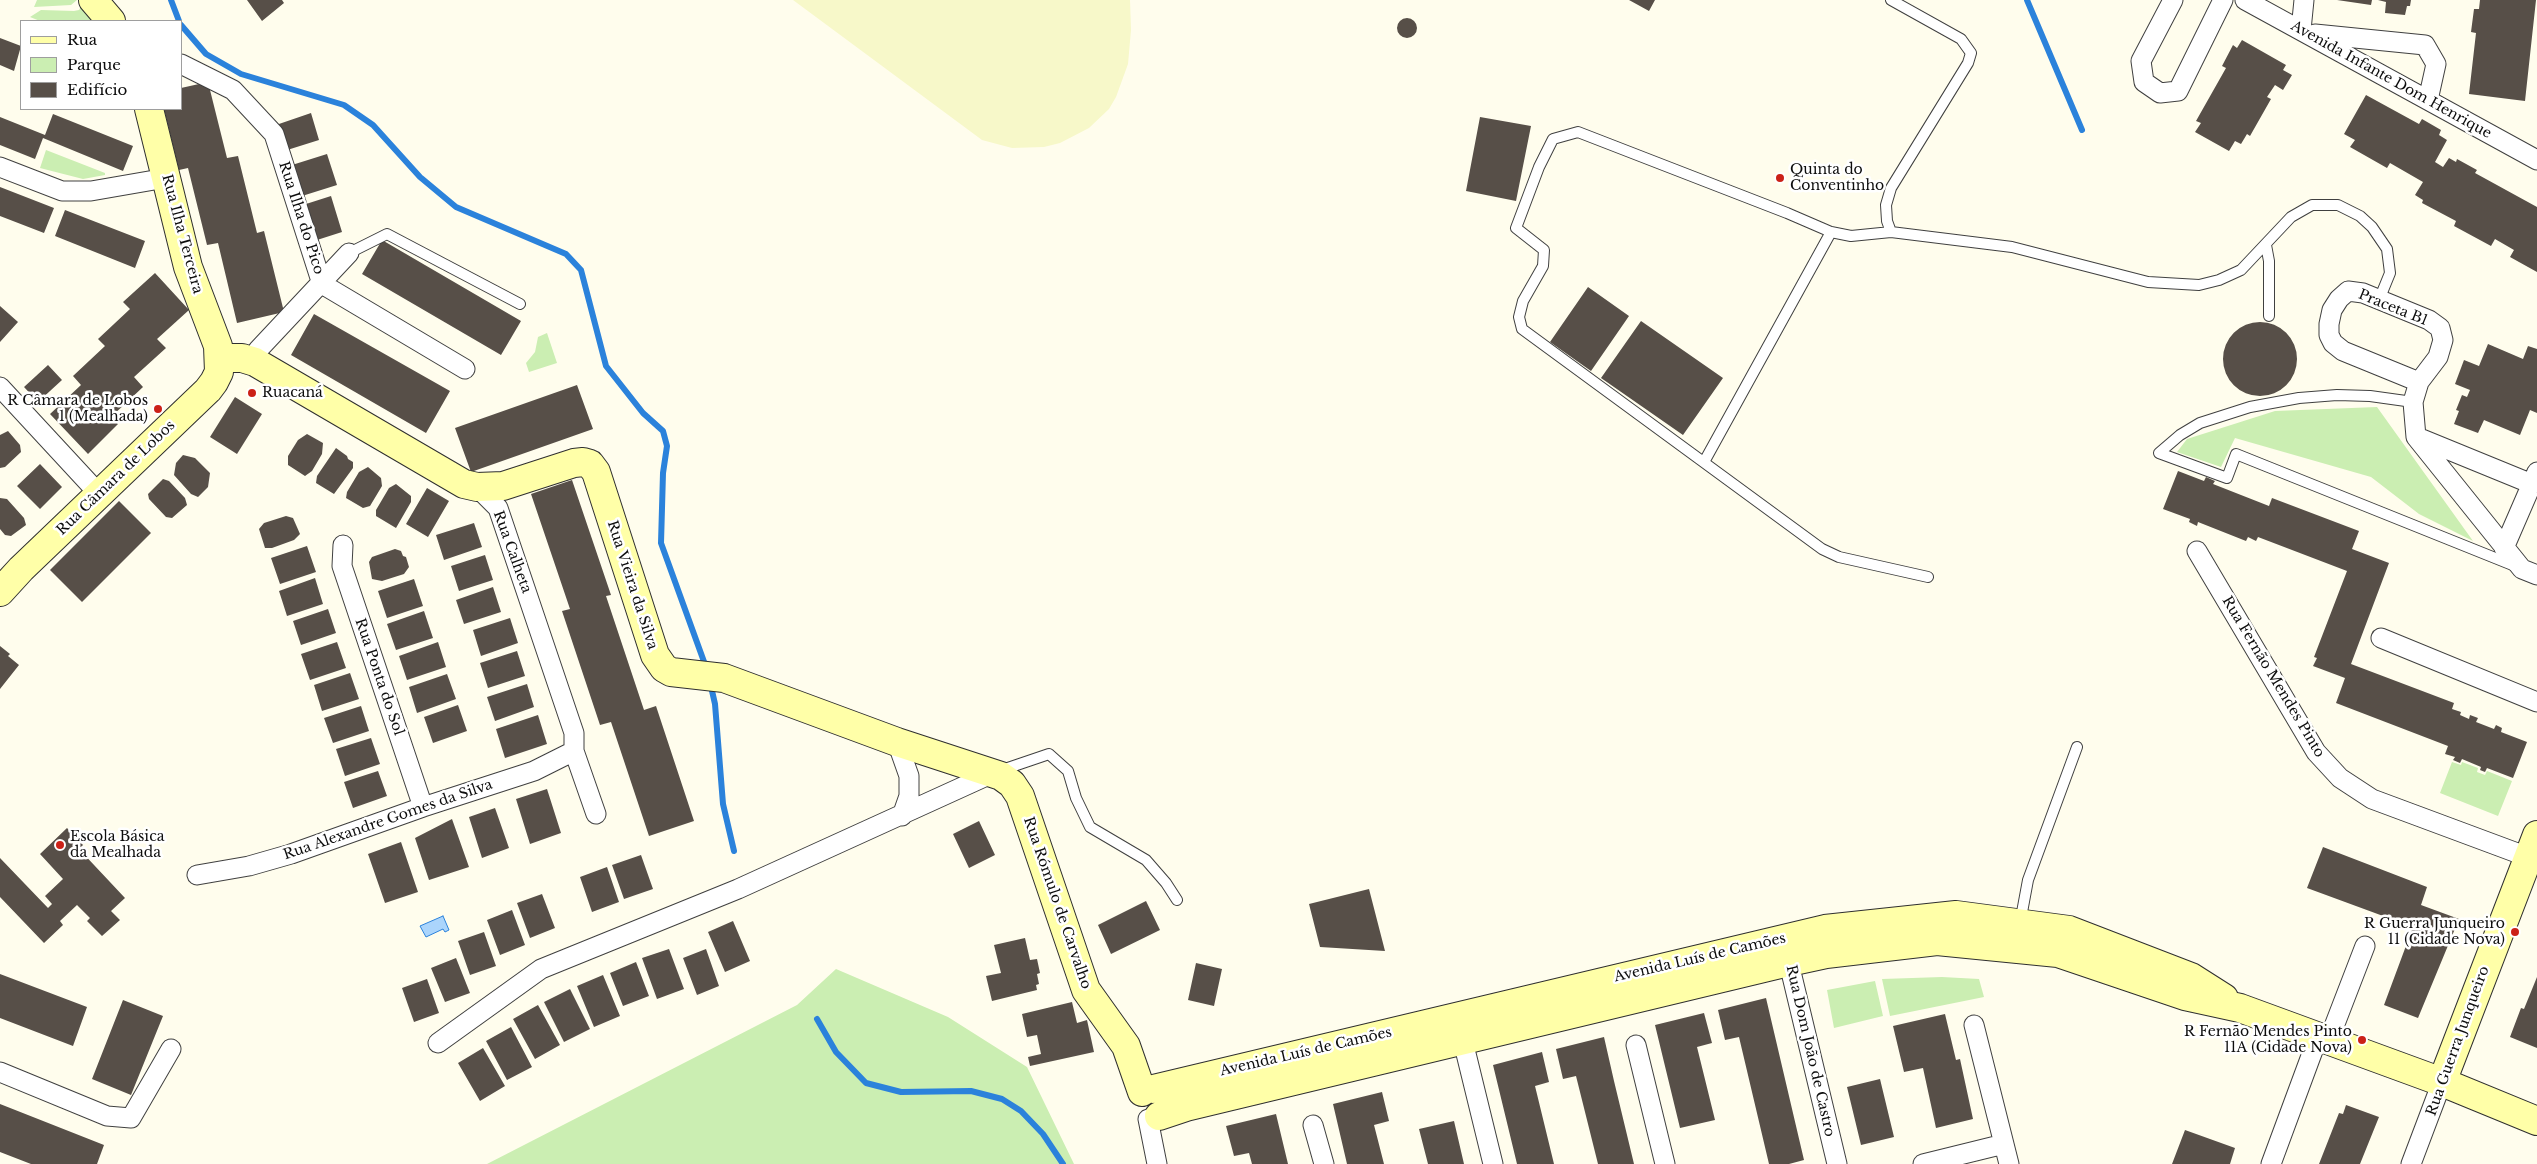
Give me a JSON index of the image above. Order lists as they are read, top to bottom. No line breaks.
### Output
{"streets":{"street":["Avenida Infante Dom Henrique","Rua Ilha do Pico","Rua Ilha Terceira","Praceta B1","Rua Câmara de Lobos","Rua Calheta","Rua Vieira da Silva","Rua Ponta do Sol","Rua Fernão Mendes Pinto","Rua Alexandre Gomes da Silva","Rua Rómulo de Carvalho","Avenida Luís de Camões","Rua Guerra Junqueiro","Rua Dom João de Castro"]},"crossings":[["Rua Ilha Terceira","Rua Câmara de Lobos"],["Rua Ilha Terceira","Rua Calheta"],["Rua Câmara de Lobos","Rua Calheta"],["Rua Calheta","Rua Vieira da Silva"],["Rua Calheta","Rua Alexandre Gomes da Silva"],["Rua Vieira da Silva","Rua Rómulo de Carvalho"],["Rua Ponta do Sol","Rua Alexandre Gomes da Silva"],["Rua Fernão Mendes Pinto","Rua Guerra Junqueiro"],["Rua Rómulo de Carvalho","Avenida Luís de Camões"],["Avenida Luís de Camões","Rua Guerra Junqueiro"],["Avenida Luís de Camões","Rua Dom João de Castro"]],"places":["Quinta do Conventinho","Ruacaná","R Câmara de Lobos 1 (Mealhada)","Escola Básica da Mealhada","R Guerra Junqueiro 11 (Cidade Nova)","R Fernão Mendes Pinto 11A (Cidade Nova)"],"legend":["Rua","Parque","Edifício"]}
